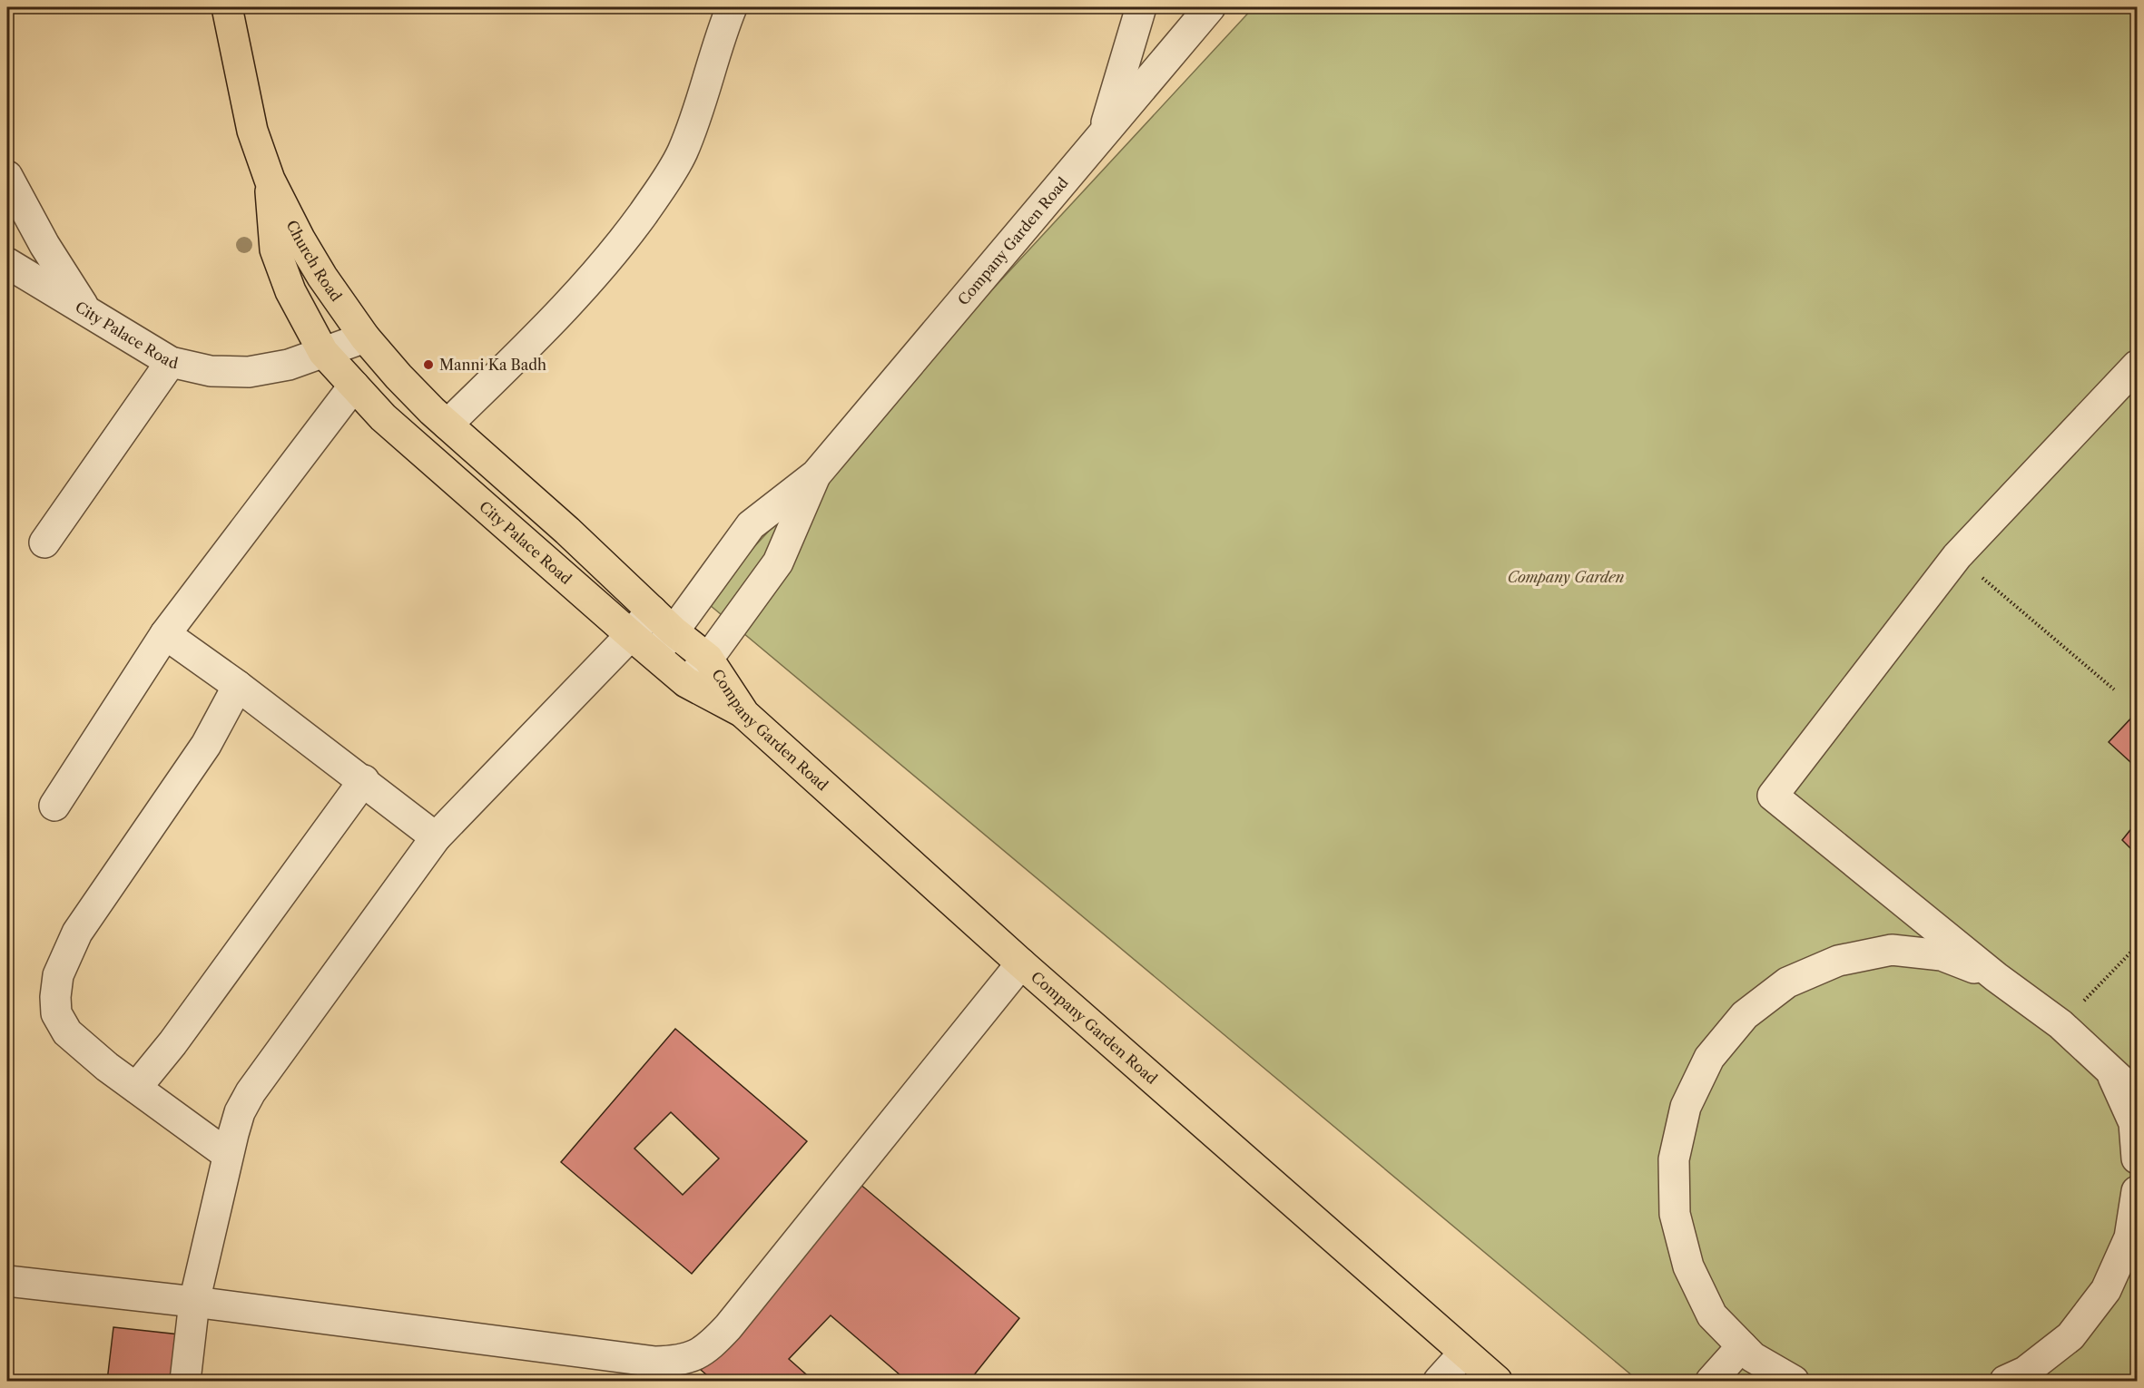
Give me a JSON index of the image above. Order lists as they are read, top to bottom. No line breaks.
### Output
{"streets":{"main road":["Company Garden Road","Church Road","City Palace Road"]},"crossings":[["Company Garden Road","City Palace Road"],["Church Road","City Palace Road"]],"parks":["Company Garden"],"places":["Manni Ka Badh"]}
